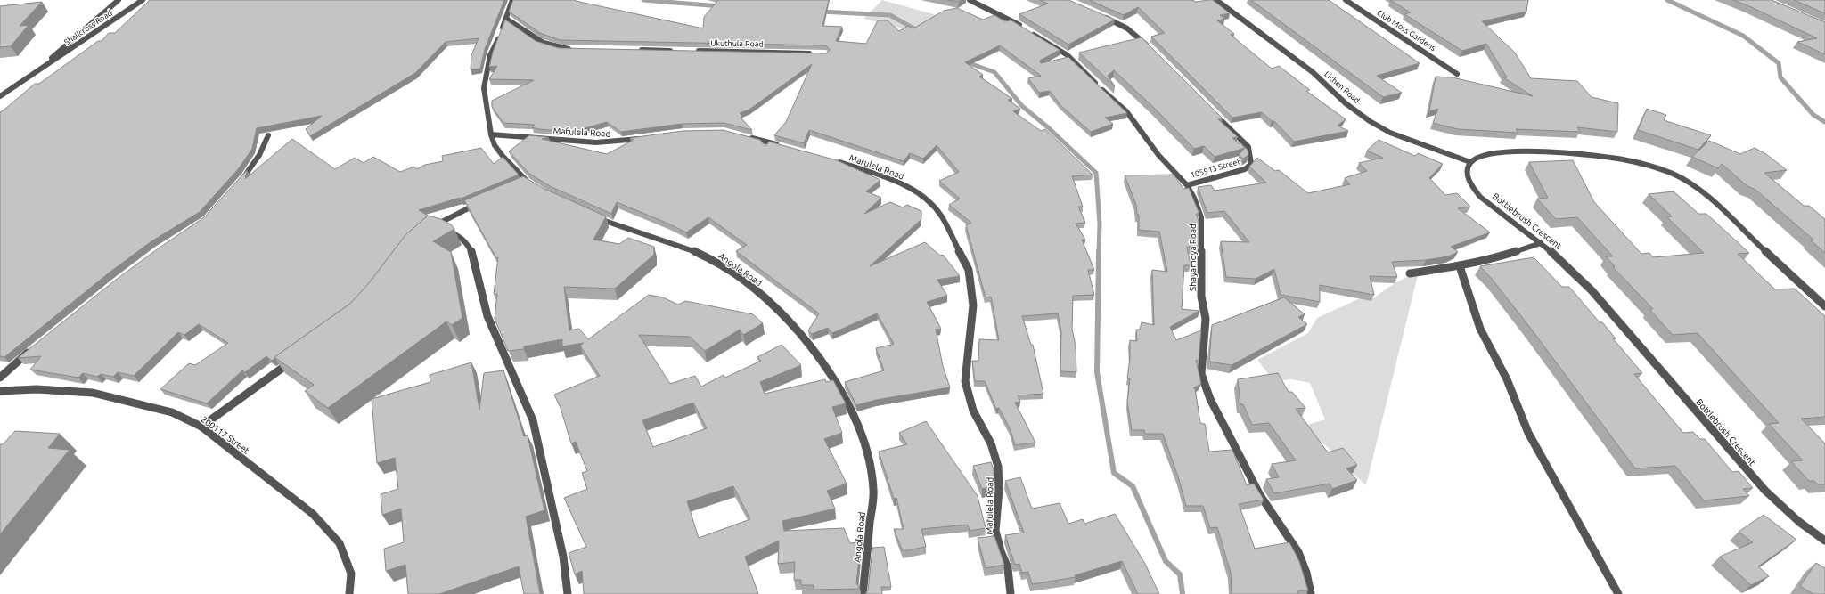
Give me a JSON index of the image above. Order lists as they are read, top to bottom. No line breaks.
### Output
{"streets":{"street":["Shallcross Road","Club Moss Gardens","Ukuthula Road","Lichen Road","Mafulela Road","105913 Street","Bottlebrush Crescent","Shayamoya Road","Angola Road","200117 Street"]},"crossings":[["Lichen Road","Bottlebrush Crescent"],["105913 Street","Shayamoya Road"]]}
